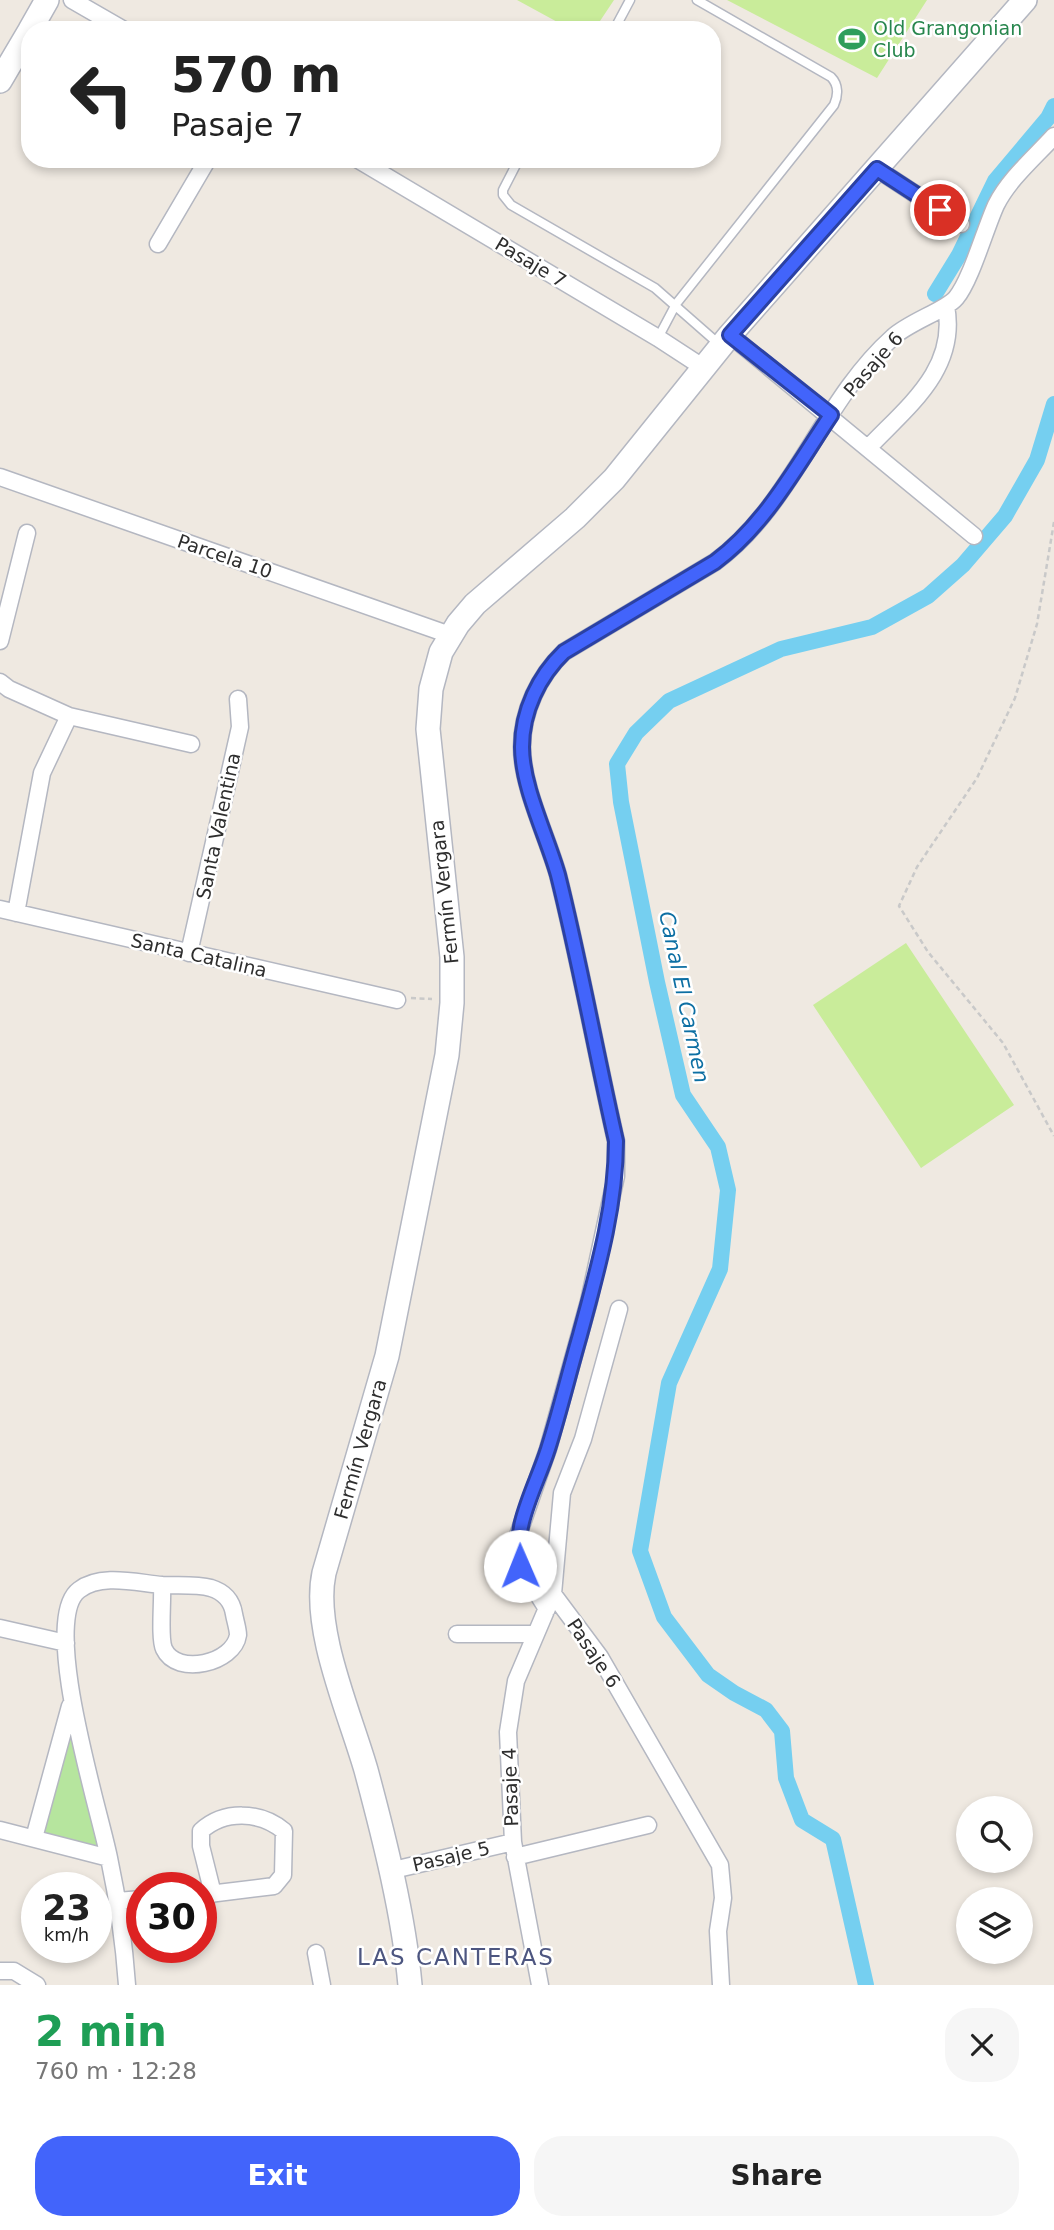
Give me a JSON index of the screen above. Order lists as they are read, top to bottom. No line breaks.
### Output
{"streets":{"street":["Pasaje 7","Pasaje 6","Parcela 10","Santa Valentina","Fermín Vergara","Santa Catalina","Pasaje 4","Pasaje 5"]},"crossings":[["Pasaje 7","Fermín Vergara"],["Pasaje 6","Pasaje 4"],["Parcela 10","Fermín Vergara"],["Santa Valentina","Santa Catalina"],["Fermín Vergara","Pasaje 5"],["Pasaje 4","Pasaje 5"]],"districts":["LAS CANTERAS"],"water":["Canal El Carmen"],"places":{"sports":["Old Grangonian Club"]},"page":{"turn":["570 m","Pasaje 7"],"speed":"23 km/h","limit":"30","heading":["2 min","760 m · 12:28"],"buttons":["Exit","Share"]}}
